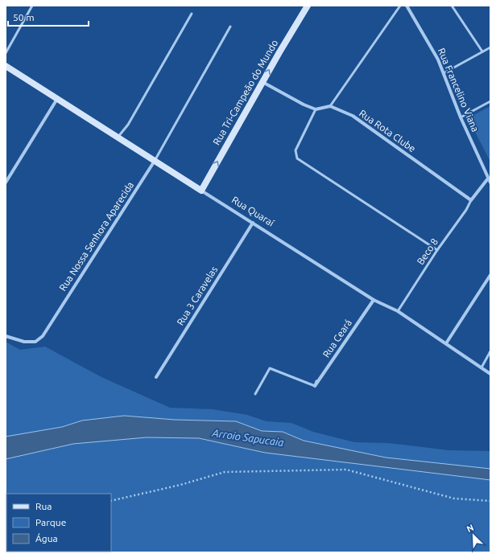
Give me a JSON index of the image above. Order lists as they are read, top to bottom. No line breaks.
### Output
{"streets":{"street":["Rua Francelino Viana","Rua Tri-Campeão do Mundo","Rua Rota Clube","Rua Quaraí","Rua Nossa Senhora Aparecida","Rua 3 Caravelas","Rua Ceará"],"lane":["Beco 8"]},"crossings":[["Rua Tri-Campeão do Mundo","Rua Quaraí"],["Rua Rota Clube","Beco 8"],["Rua Quaraí","Rua Nossa Senhora Aparecida"],["Rua Quaraí","Beco 8"],["Rua Quaraí","Rua 3 Caravelas"],["Rua Quaraí","Rua Ceará"]],"one_way":["Rua Tri-Campeão do Mundo"],"water":["Arroio Sapucaia"],"legend":["Rua","Parque","Água"],"scale_bar":"50 m","north":"top left"}
